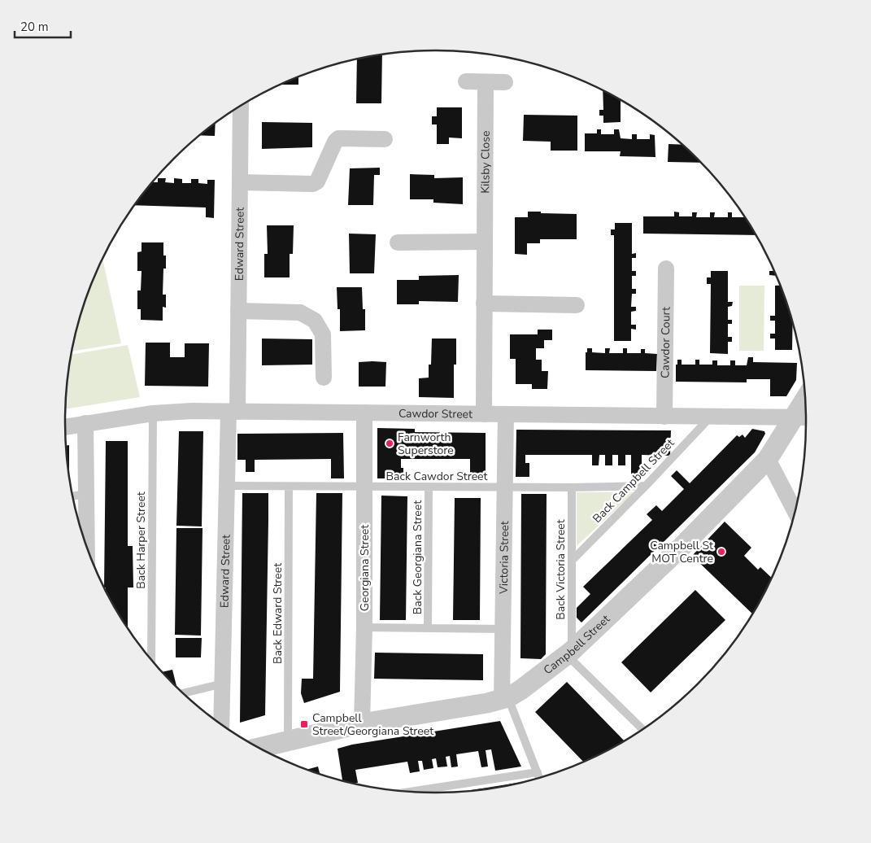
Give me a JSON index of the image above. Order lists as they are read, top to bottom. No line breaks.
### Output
{"streets":{"street":["Kilsby Close","Edward Street","Cawdor Court","Cawdor Street","Victoria Street","Georgiana Street","Campbell Street"],"lane":["Back Cawdor Street","Back Campbell Street","Back Harper Street","Back Georgiana Street","Back Victoria Street","Back Edward Street"]},"crossings":[["Kilsby Close","Cawdor Street"],["Edward Street","Cawdor Street"],["Edward Street","Back Cawdor Street"],["Cawdor Court","Cawdor Street"],["Cawdor Street","Back Campbell Street"],["Cawdor Street","Back Harper Street"],["Cawdor Street","Victoria Street"],["Cawdor Street","Georgiana Street"],["Cawdor Street","Campbell Street"],["Back Cawdor Street","Back Campbell Street"],["Back Cawdor Street","Back Georgiana Street"],["Back Cawdor Street","Victoria Street"],["Back Cawdor Street","Georgiana Street"],["Back Cawdor Street","Back Victoria Street"],["Back Cawdor Street","Back Edward Street"],["Back Campbell Street","Back Victoria Street"],["Victoria Street","Campbell Street"],["Georgiana Street","Campbell Street"],["Back Victoria Street","Campbell Street"],["Back Edward Street","Campbell Street"]],"places":{"other":["Farnworth Superstore","Campbell St MOT Centre"],"transit":["Campbell Street/Georgiana Street"]},"scale_bar":"20 m"}
